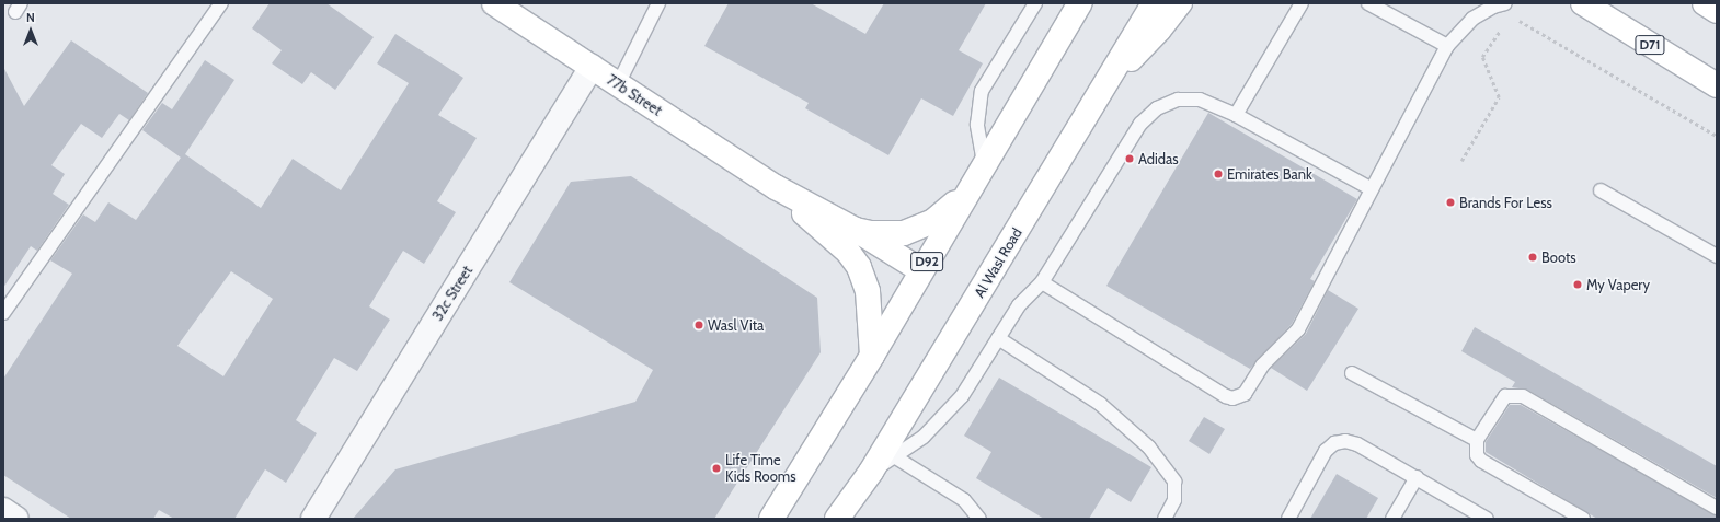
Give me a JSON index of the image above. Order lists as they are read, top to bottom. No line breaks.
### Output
{"streets":{"main road":["D71","77b Street","D92","Al Wasl Road"],"street":["32c Street"]},"crossings":[["77b Street","D92"],["77b Street","32c Street"]],"places":["Adidas","Emirates Bank","Brands For Less","Boots","My Vapery","Wasl Vita","Life Time Kids Rooms"],"north":"top"}
